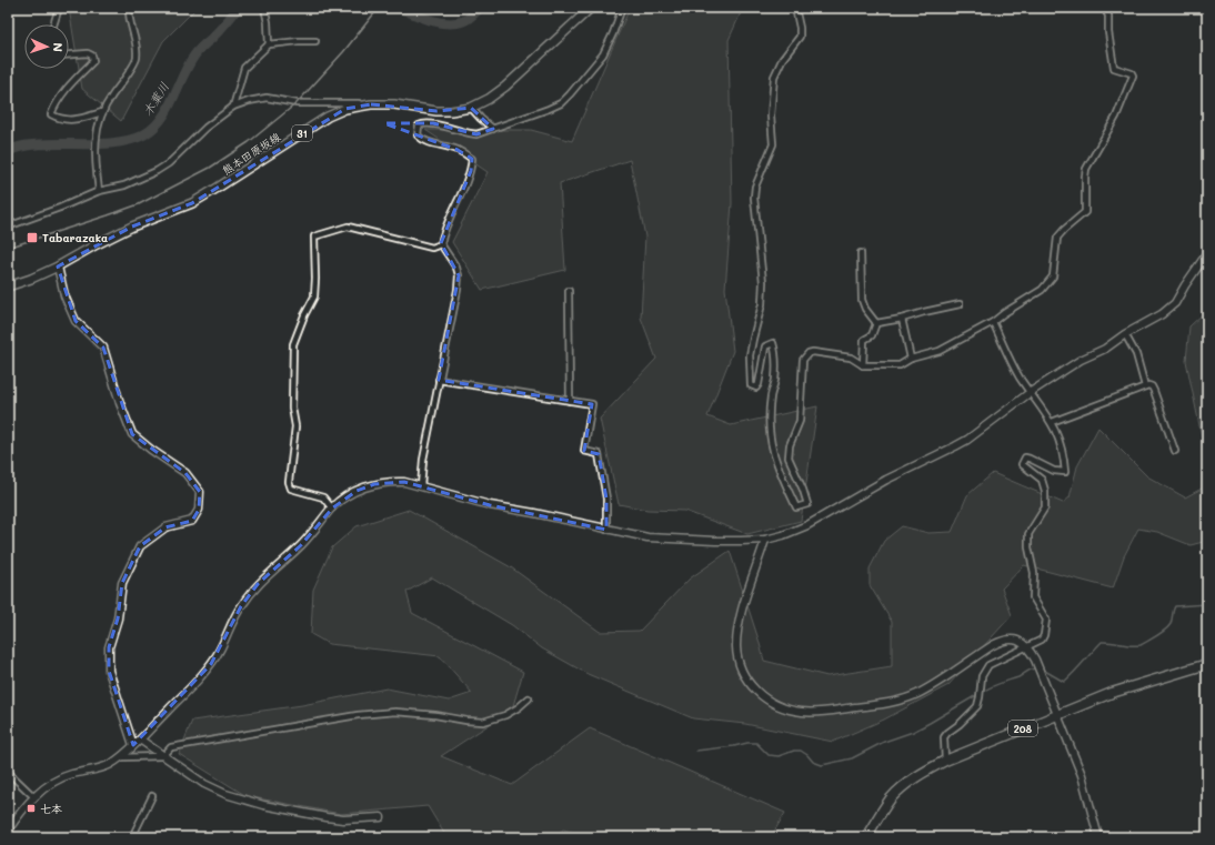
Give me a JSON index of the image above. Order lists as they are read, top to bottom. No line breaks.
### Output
{"streets":{"highway":["208"],"main road":["31","熊本田原坂線"]},"water":["木葉川"],"places":{"transit":["Tabarazaka","七本"]},"north":"right"}
